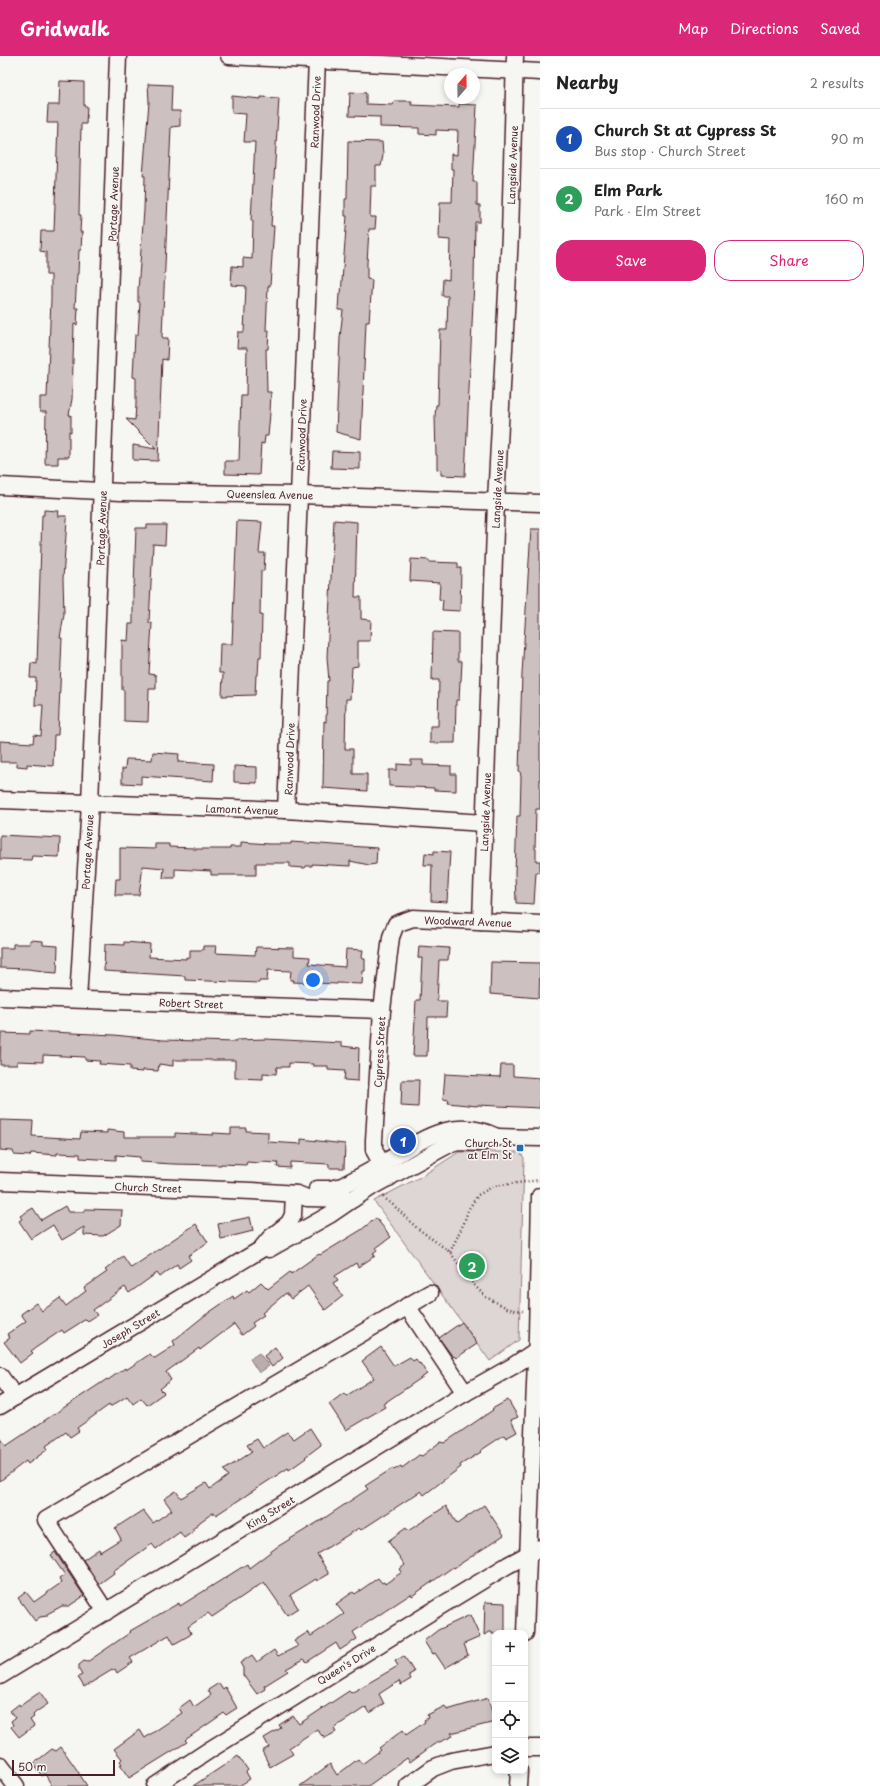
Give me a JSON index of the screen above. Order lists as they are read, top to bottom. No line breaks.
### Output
{"streets":{"street":["Ranwood Drive","Langside Avenue","Portage Avenue","Queenslea Avenue","Lamont Avenue","Woodward Avenue","Robert Street","Cypress Street","Church Street","Joseph Street","King Street","Queen's Drive"]},"crossings":[["Ranwood Drive","Queenslea Avenue"],["Ranwood Drive","Lamont Avenue"],["Langside Avenue","Queenslea Avenue"],["Langside Avenue","Lamont Avenue"],["Langside Avenue","Woodward Avenue"],["Portage Avenue","Queenslea Avenue"],["Portage Avenue","Lamont Avenue"],["Portage Avenue","Robert Street"],["Woodward Avenue","Cypress Street"],["Robert Street","Cypress Street"],["Cypress Street","Church Street"],["Church Street","Joseph Street"]],"places":{"transit":["Church St at Elm St"]},"scale_bar":"50 m","north":"top","page":{"header":"Gridwalk","nav":["Map","Directions","Saved"],"heading":["Nearby","2 results"],"list":[{"mark":"1","name":"Church St at Cypress St","note":"Bus stop · Church Street","value":"90 m"},{"mark":"2","name":"Elm Park","note":"Park · Elm Street","value":"160 m"}],"buttons":["Save","Share"],"pins":["1","2"],"map_buttons":["+","−"],"scale":"50 m"}}
